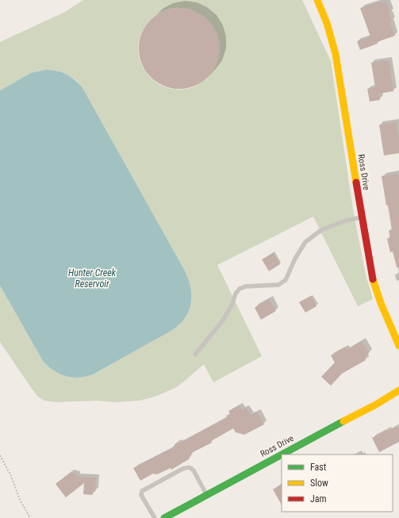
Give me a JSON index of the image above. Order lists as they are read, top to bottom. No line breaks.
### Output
{"streets":{"street":["Ross Drive"]},"water":["Hunter Creek Reservoir"],"legend":["Fast","Slow","Jam"]}
